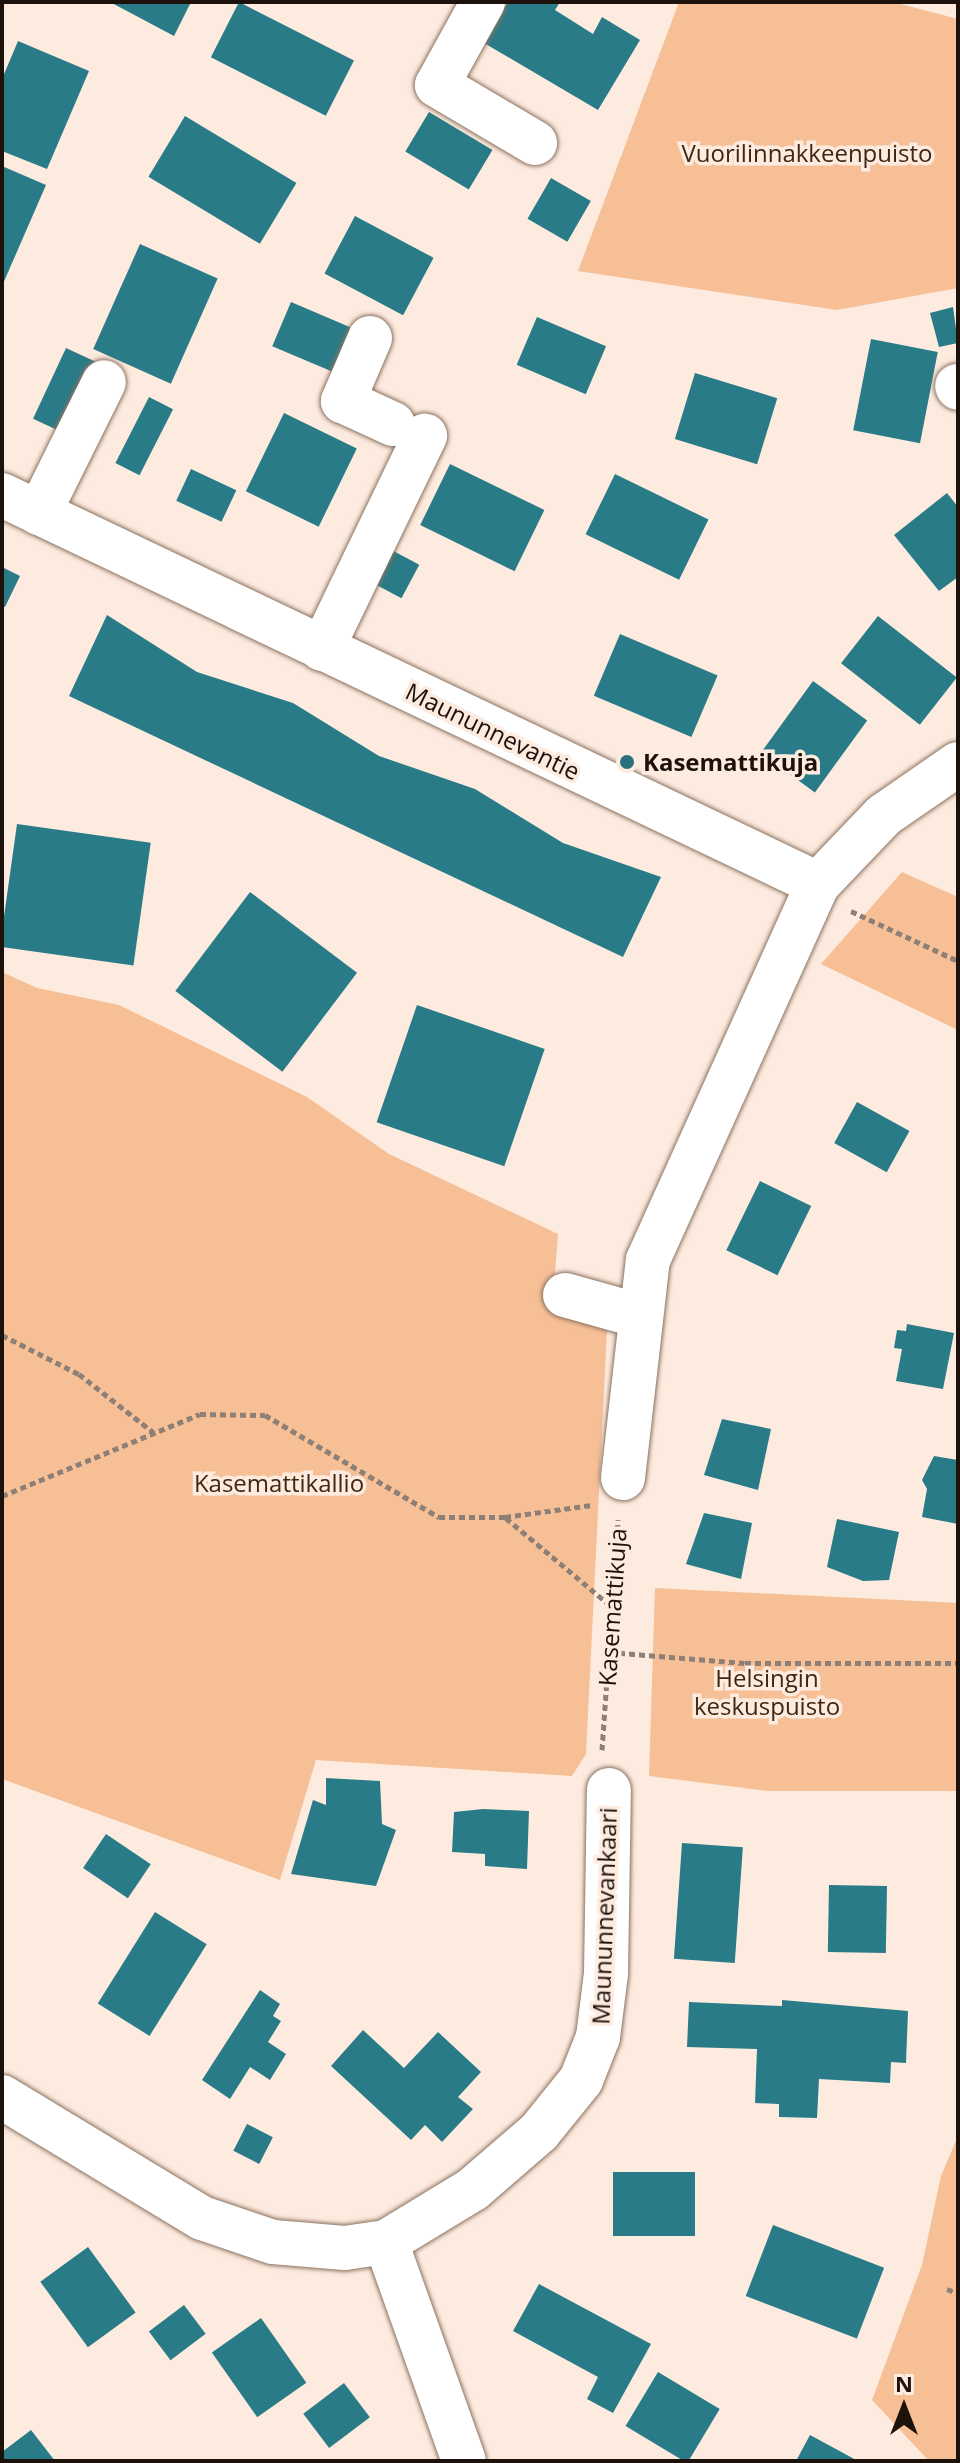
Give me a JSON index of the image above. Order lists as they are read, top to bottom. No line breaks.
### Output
{"streets":{"street":["Maununnevantie","Maununnevankaari"],"path":["Kasemattikuja"]},"parks":["Vuorilinnakkeenpuisto","Kasemattikallio","Helsingin keskuspuisto"],"places":["Kasemattikuja"],"north":"top"}
